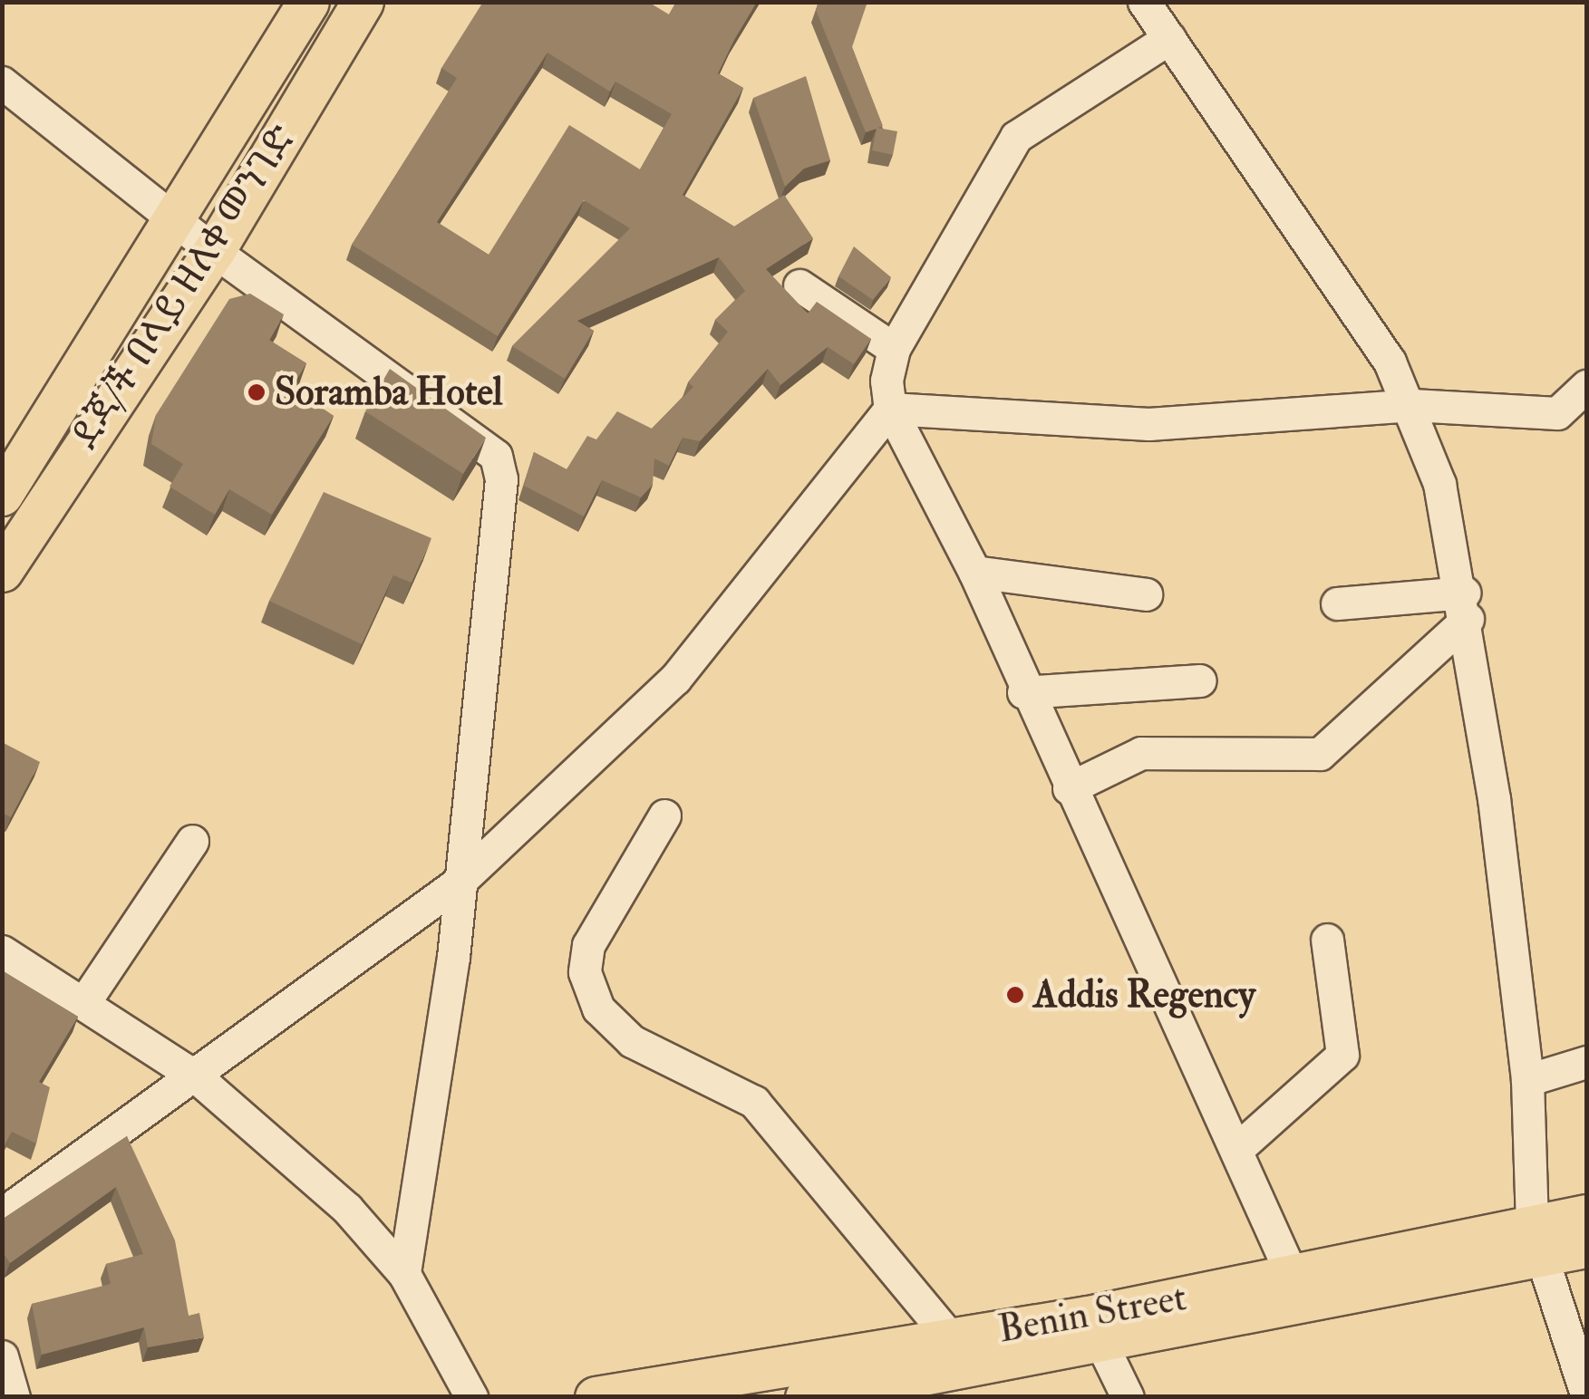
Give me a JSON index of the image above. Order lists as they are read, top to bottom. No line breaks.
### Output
{"streets":{"main road":["ደጃ/ች በላይ ዘለቀ መንገድ","Benin Street"]},"places":["Soramba Hotel","Addis Regency"]}
